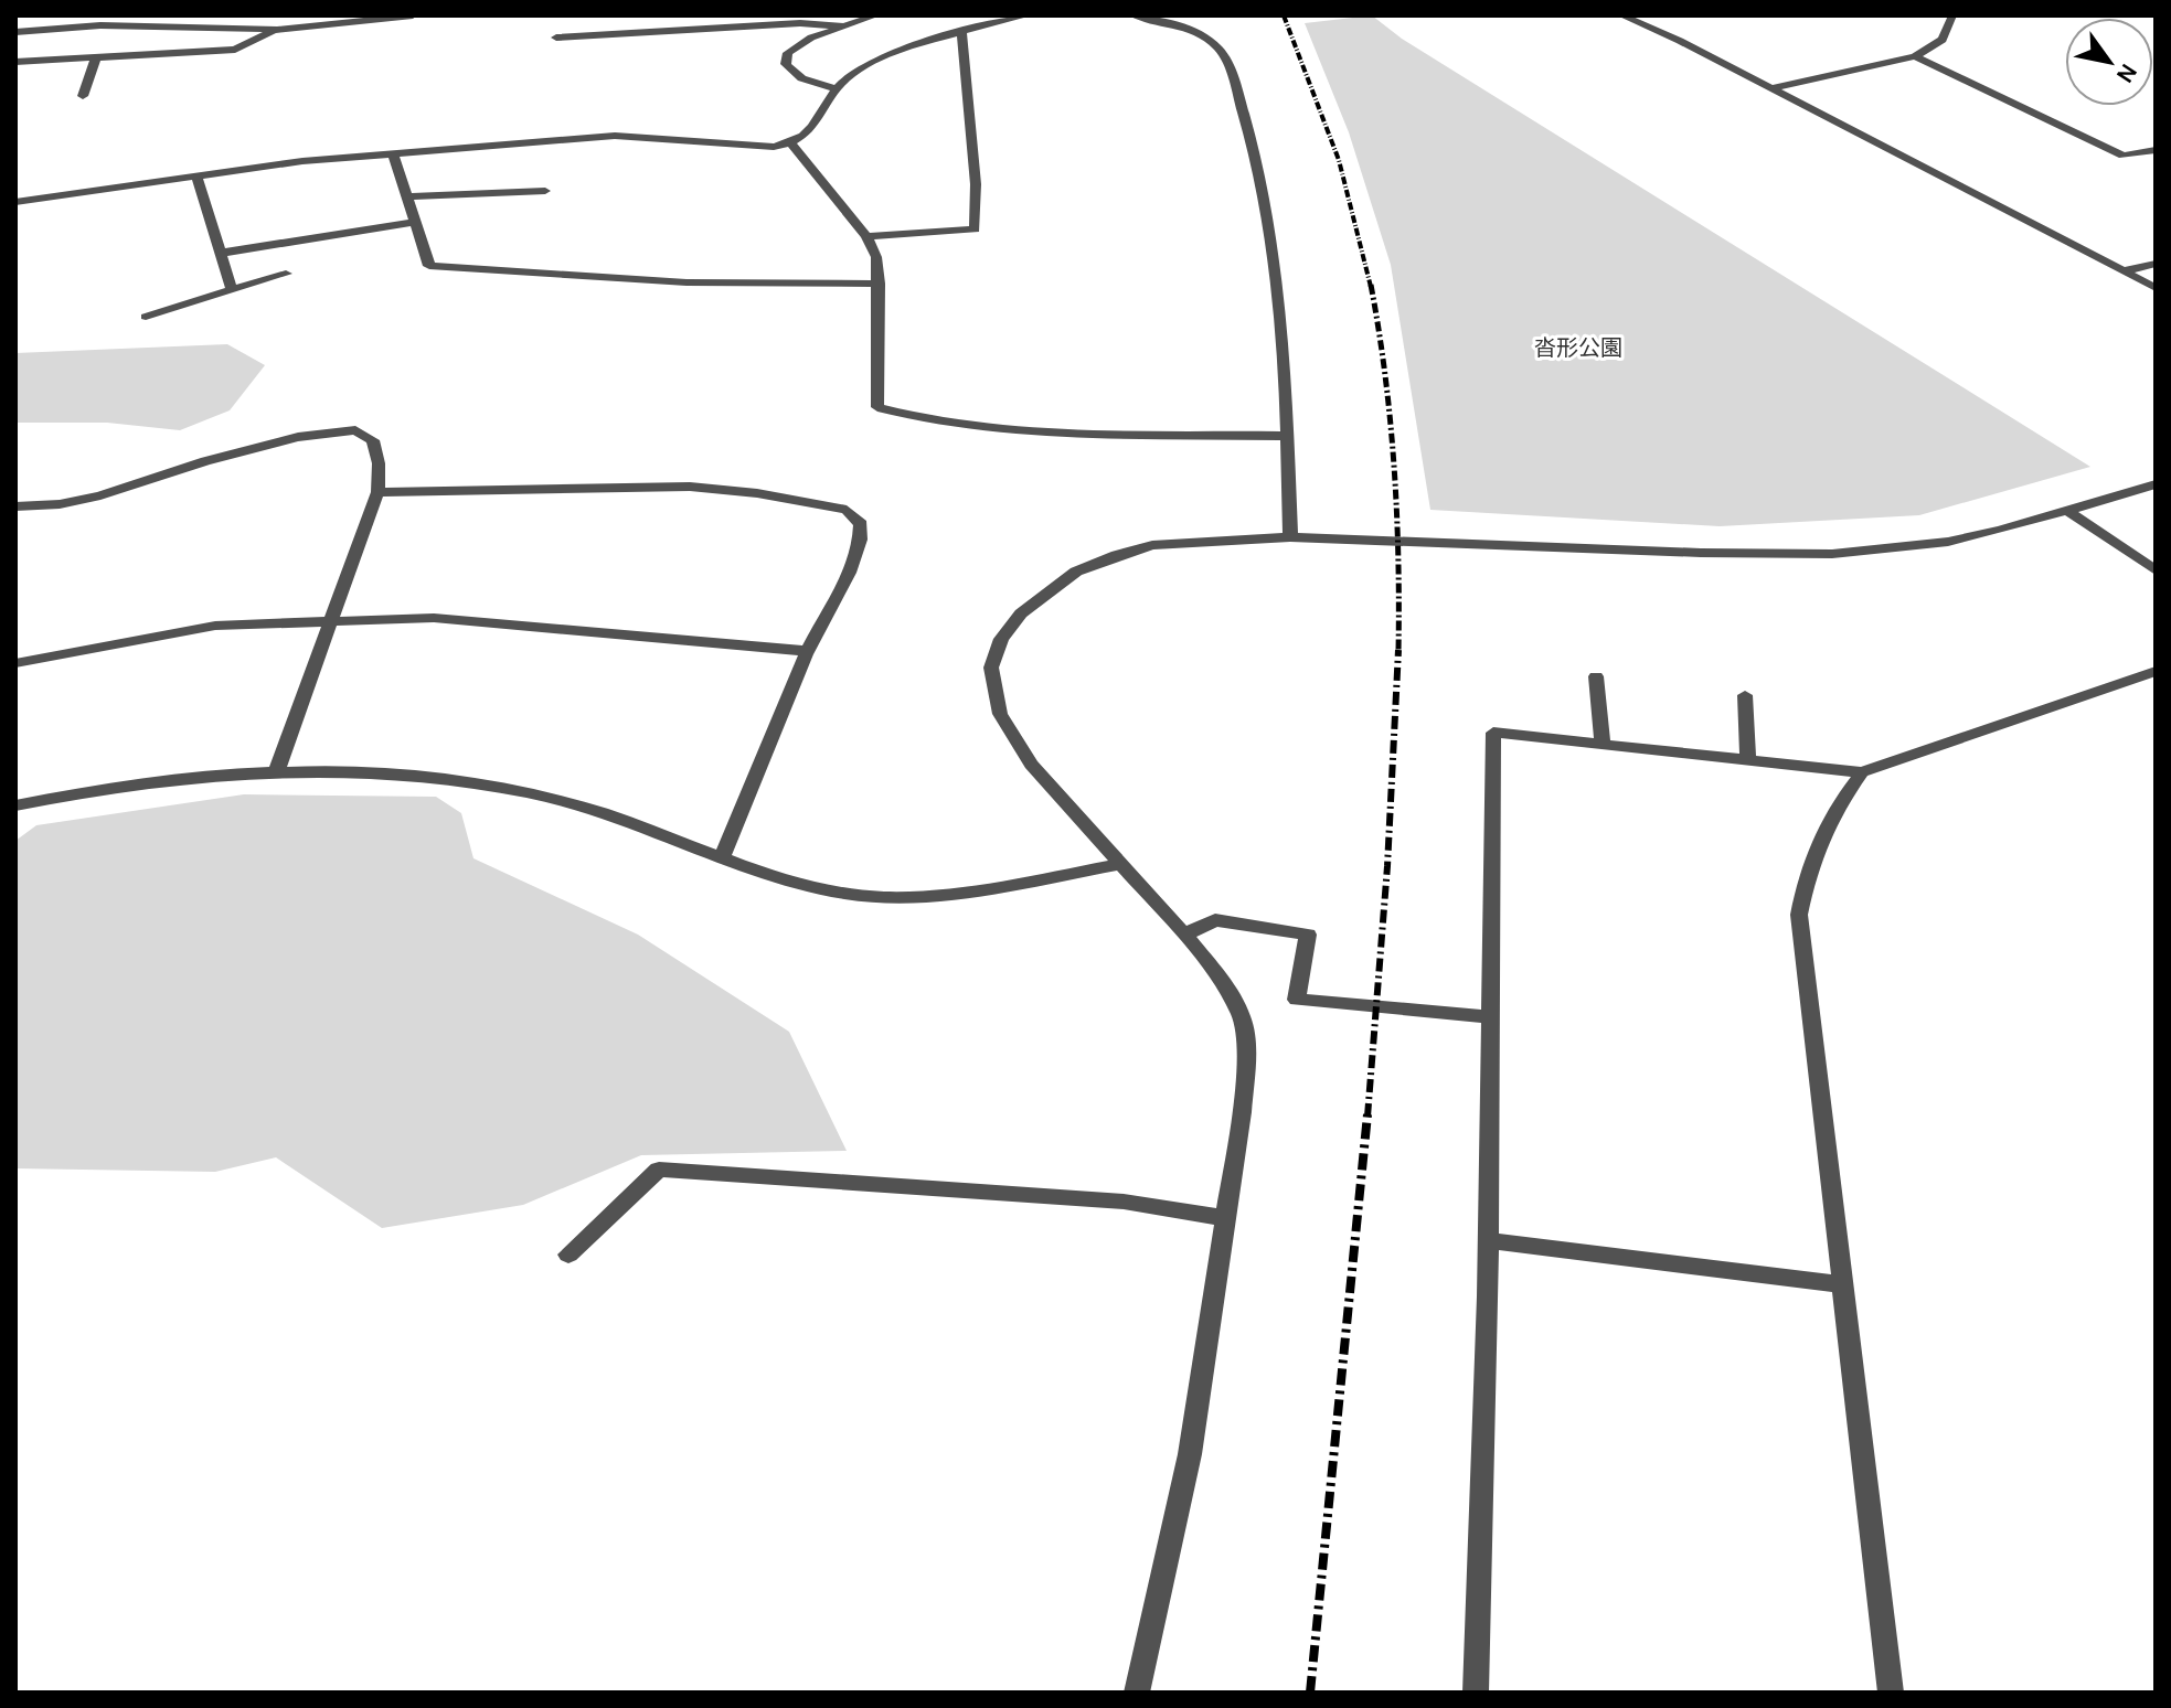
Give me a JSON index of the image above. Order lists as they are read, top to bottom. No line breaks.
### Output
{"parks":["沓形公園"],"north":"bottom right"}
